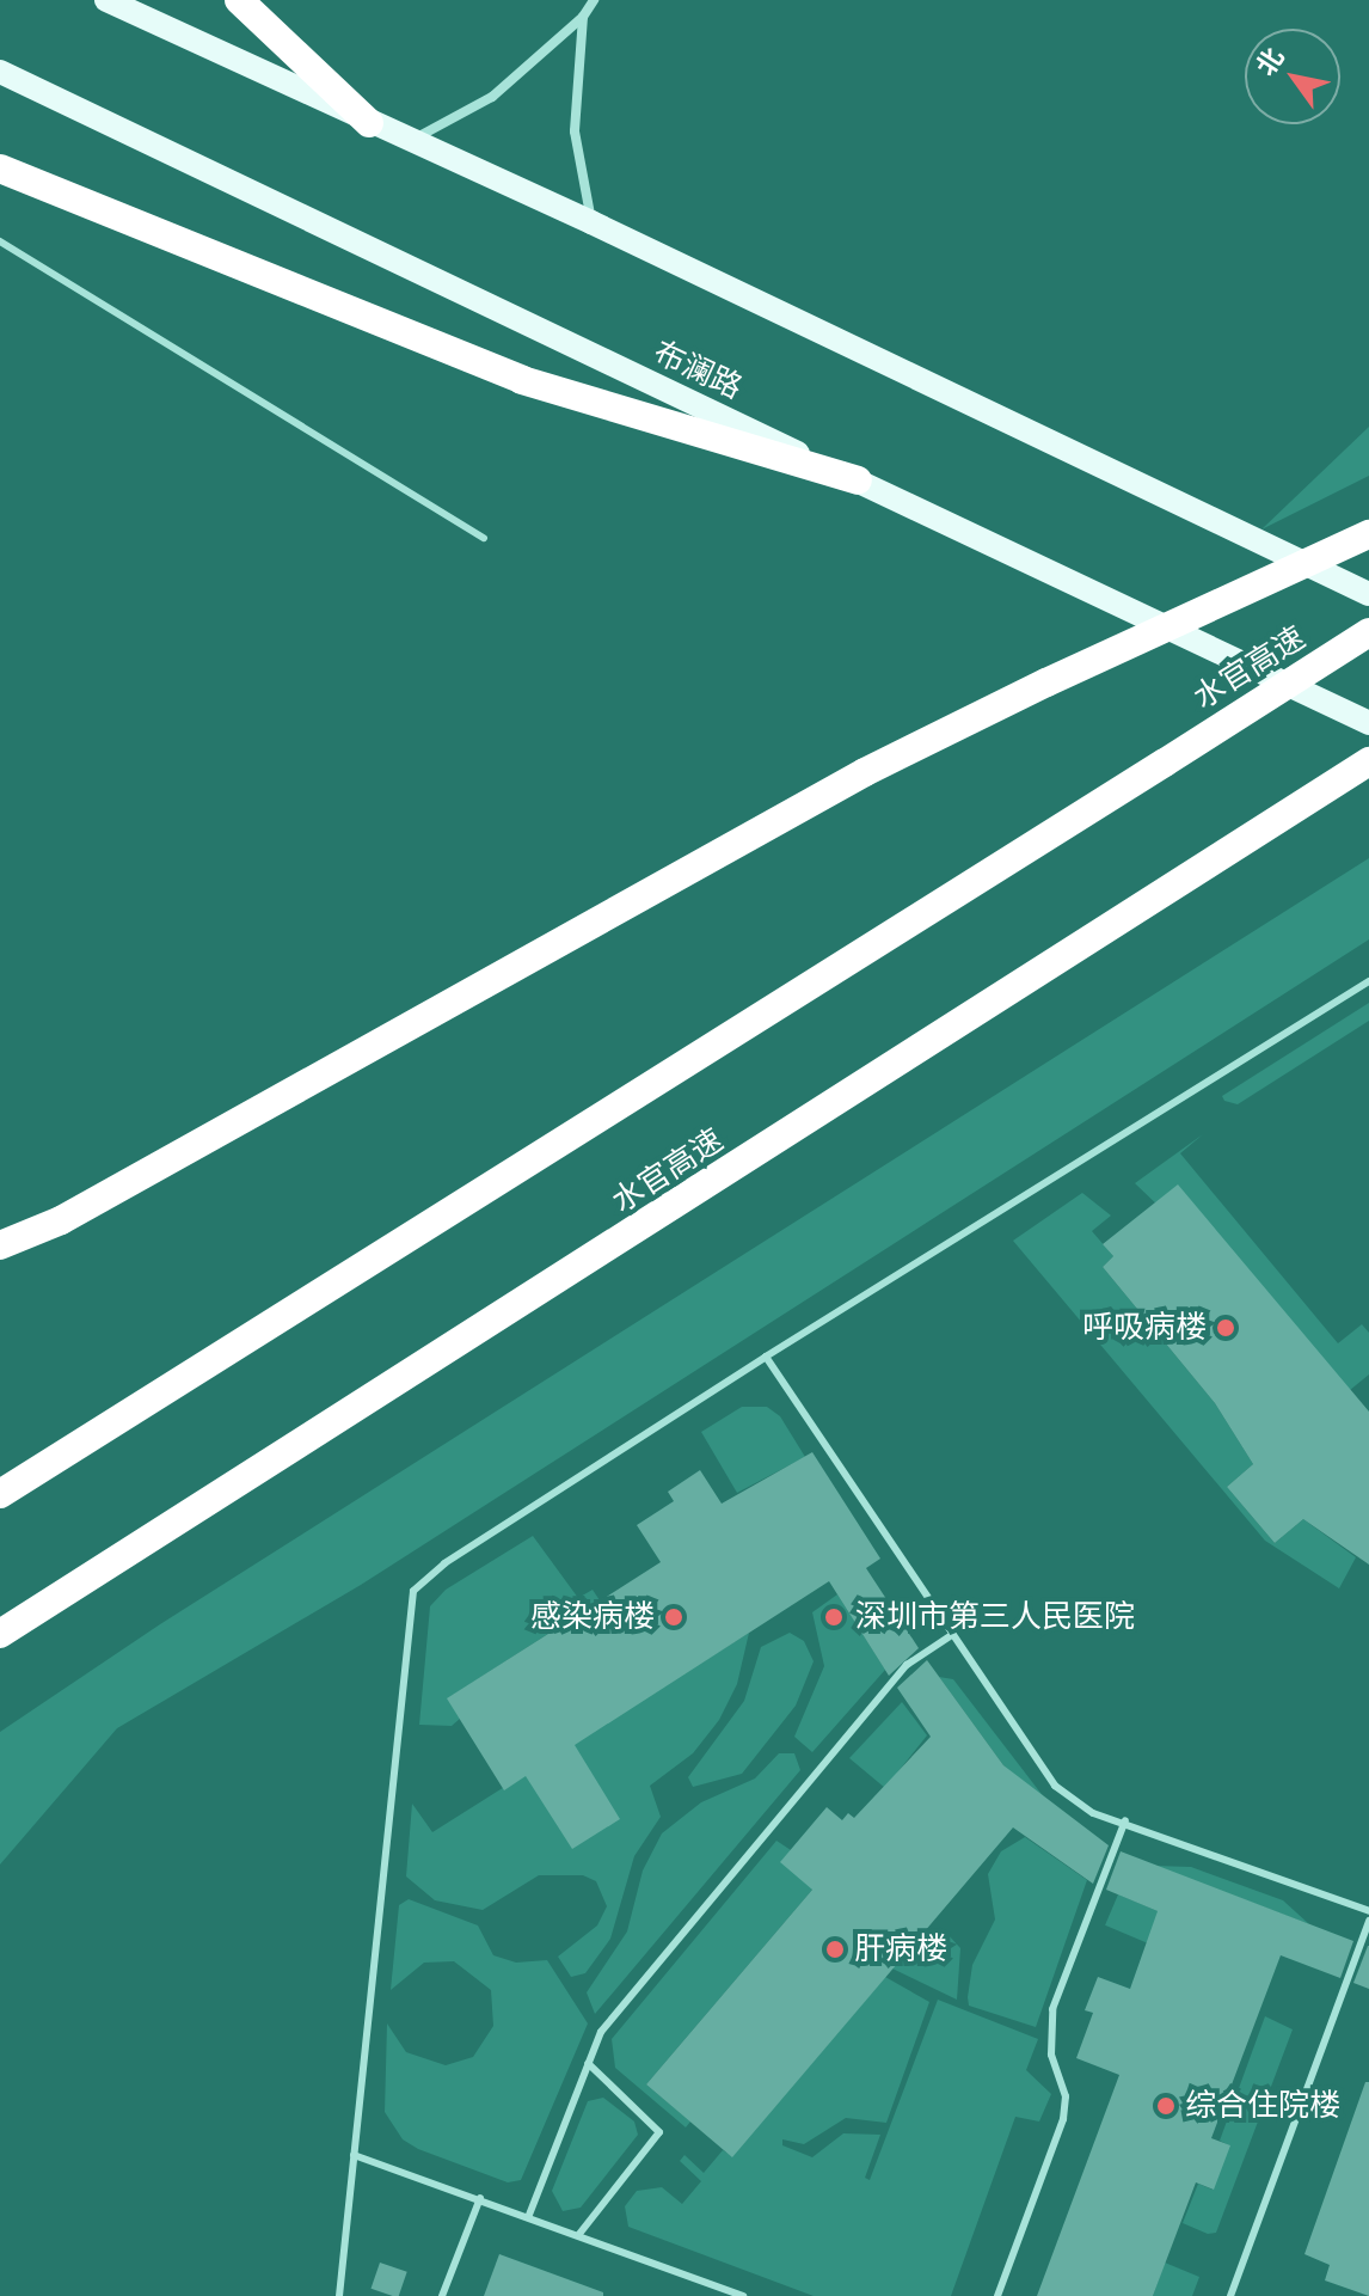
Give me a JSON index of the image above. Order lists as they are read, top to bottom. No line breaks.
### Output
{"streets":{"highway":["水官高速"],"main road":["布澜路"]},"places":["呼吸病楼","感染病楼","深圳市第三人民医院","肝病楼","综合住院楼"],"north":"top left"}
